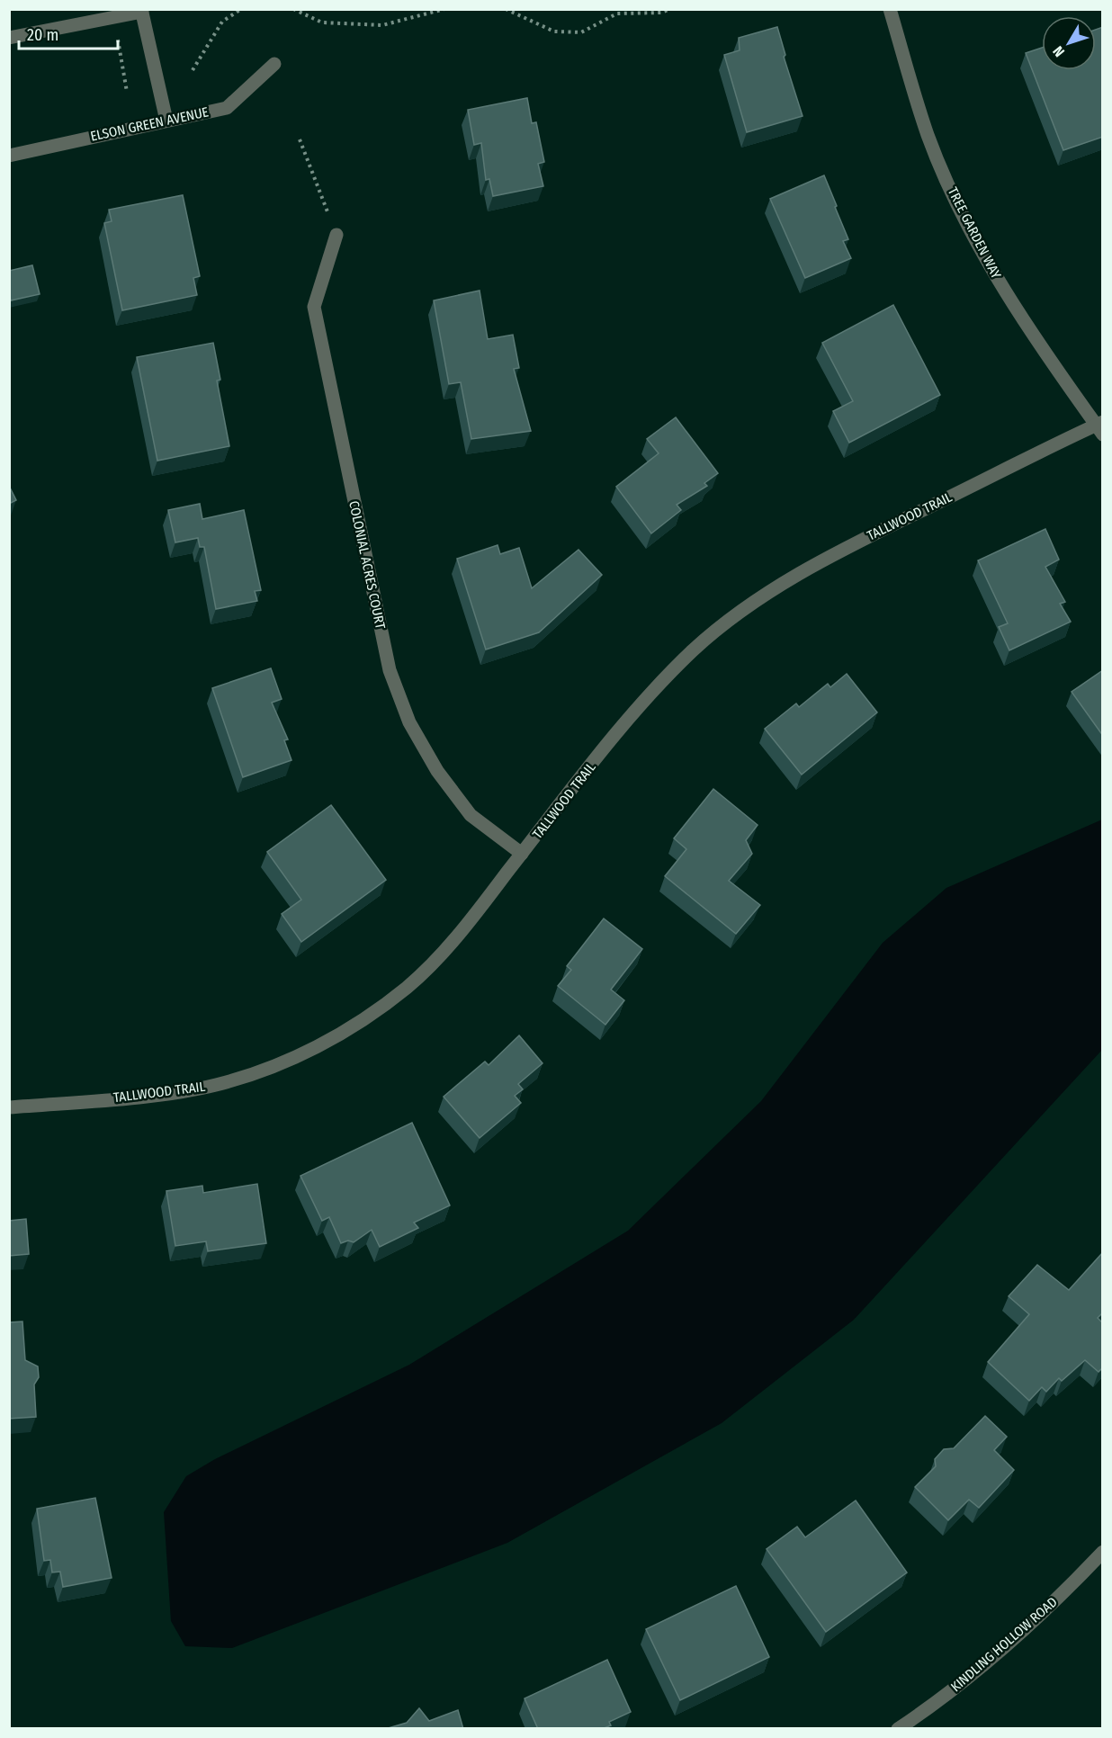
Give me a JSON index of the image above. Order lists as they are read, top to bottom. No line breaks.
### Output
{"streets":{"street":["ELSON GREEN AVENUE","TREE GARDEN WAY","TALLWOOD TRAIL","COLONIAL ACRES COURT","KINDLING HOLLOW ROAD"]},"crossings":[["TREE GARDEN WAY","TALLWOOD TRAIL"],["TALLWOOD TRAIL","COLONIAL ACRES COURT"]],"scale_bar":"20 m","north":"bottom left"}
